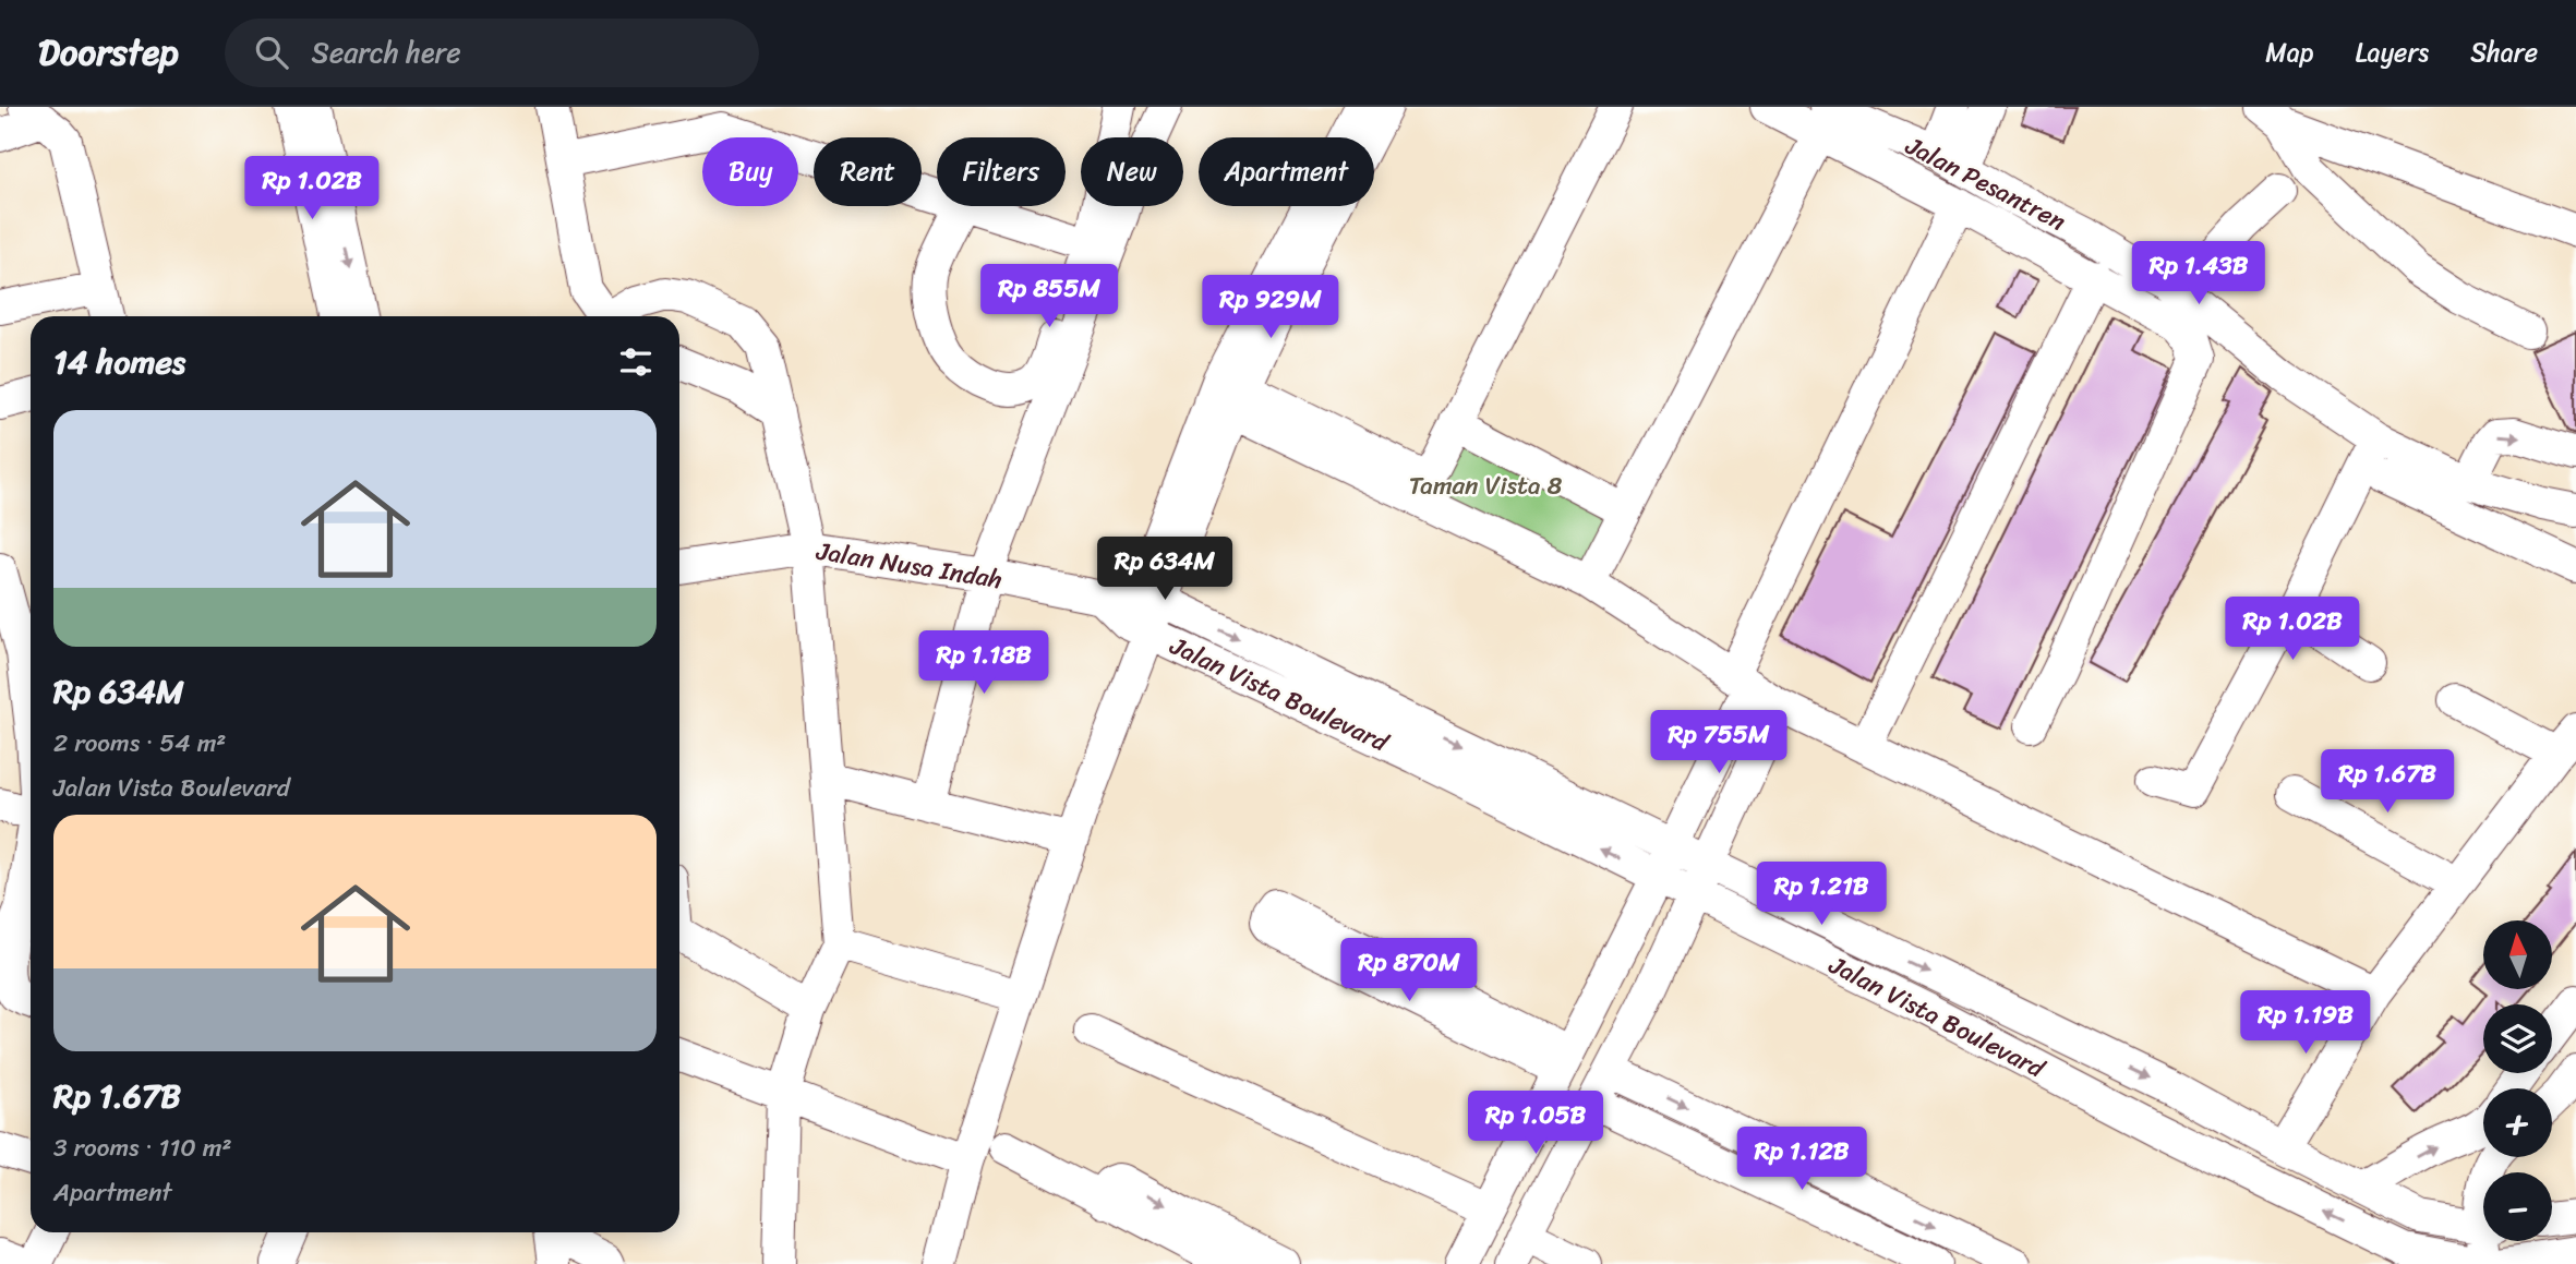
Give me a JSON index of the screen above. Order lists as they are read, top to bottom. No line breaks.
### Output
{"streets":{"street":["Jalan Pesantren","Jalan Nusa Indah","Jalan Vista Boulevard"]},"crossings":[["Jalan Nusa Indah","Jalan Vista Boulevard"]],"parks":["Taman Vista 8"],"north":"top","page":{"header":"Doorstep","search":"Search here","nav":["Map","Layers","Share"],"chip":["Buy","Rent","Filters","New","Apartment"],"price":["Rp 1.02B","Rp 1.43B","Rp 855M","Rp 929M","Rp 634M","Rp 1.02B","Rp 1.18B","Rp 755M","Rp 1.67B","Rp 1.21B","Rp 870M","Rp 1.19B","Rp 1.05B","Rp 1.12B"],"heading":"14 homes","list":[{"name":"Rp 634M","note":"2 rooms · 54 m² · Jalan Vista Boulevard"},{"name":"Rp 1.67B","note":"3 rooms · 110 m² · Apartment"}],"map_buttons":["+","−"]}}
